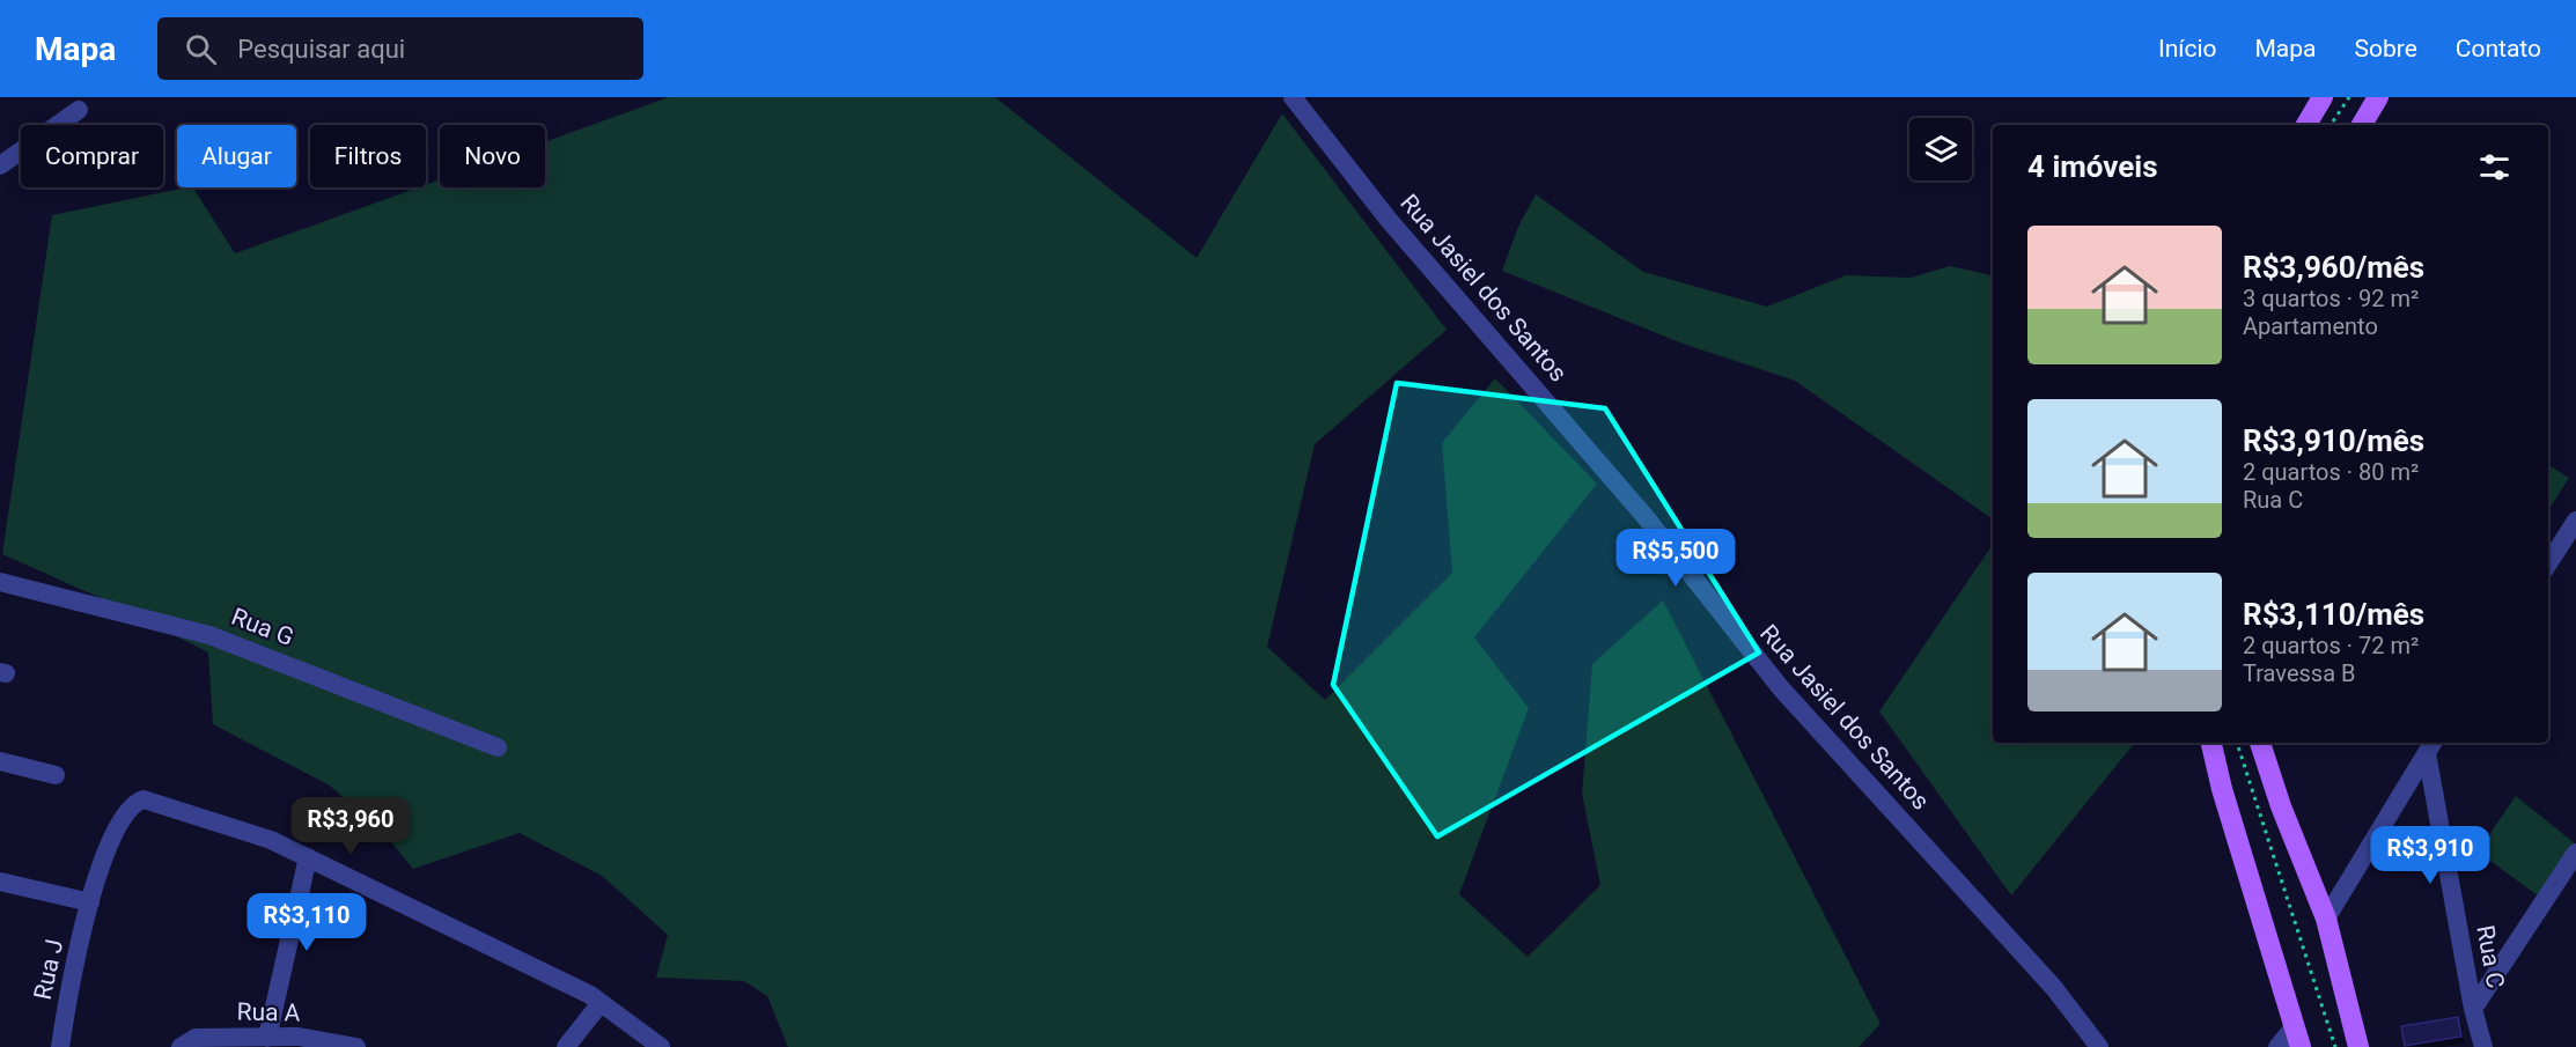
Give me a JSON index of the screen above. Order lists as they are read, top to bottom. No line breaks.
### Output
{"streets":{"street":["Rua Jasiel dos Santos","Rua G","Rua C","Rua J","Rua A"]},"page":{"header":"Mapa","search":"Pesquisar aqui","nav":["Início","Mapa","Sobre","Contato"],"chip":["Comprar","Alugar","Filtros","Novo"],"heading":"4 imóveis","list":[{"name":"R$3,960/mês","note":"3 quartos · 92 m² · Apartamento"},{"name":"R$3,910/mês","note":"2 quartos · 80 m² · Rua C"},{"name":"R$3,110/mês","note":"2 quartos · 72 m² · Travessa B"}],"price":["R$5,500","R$3,960","R$3,910","R$3,110"]}}
